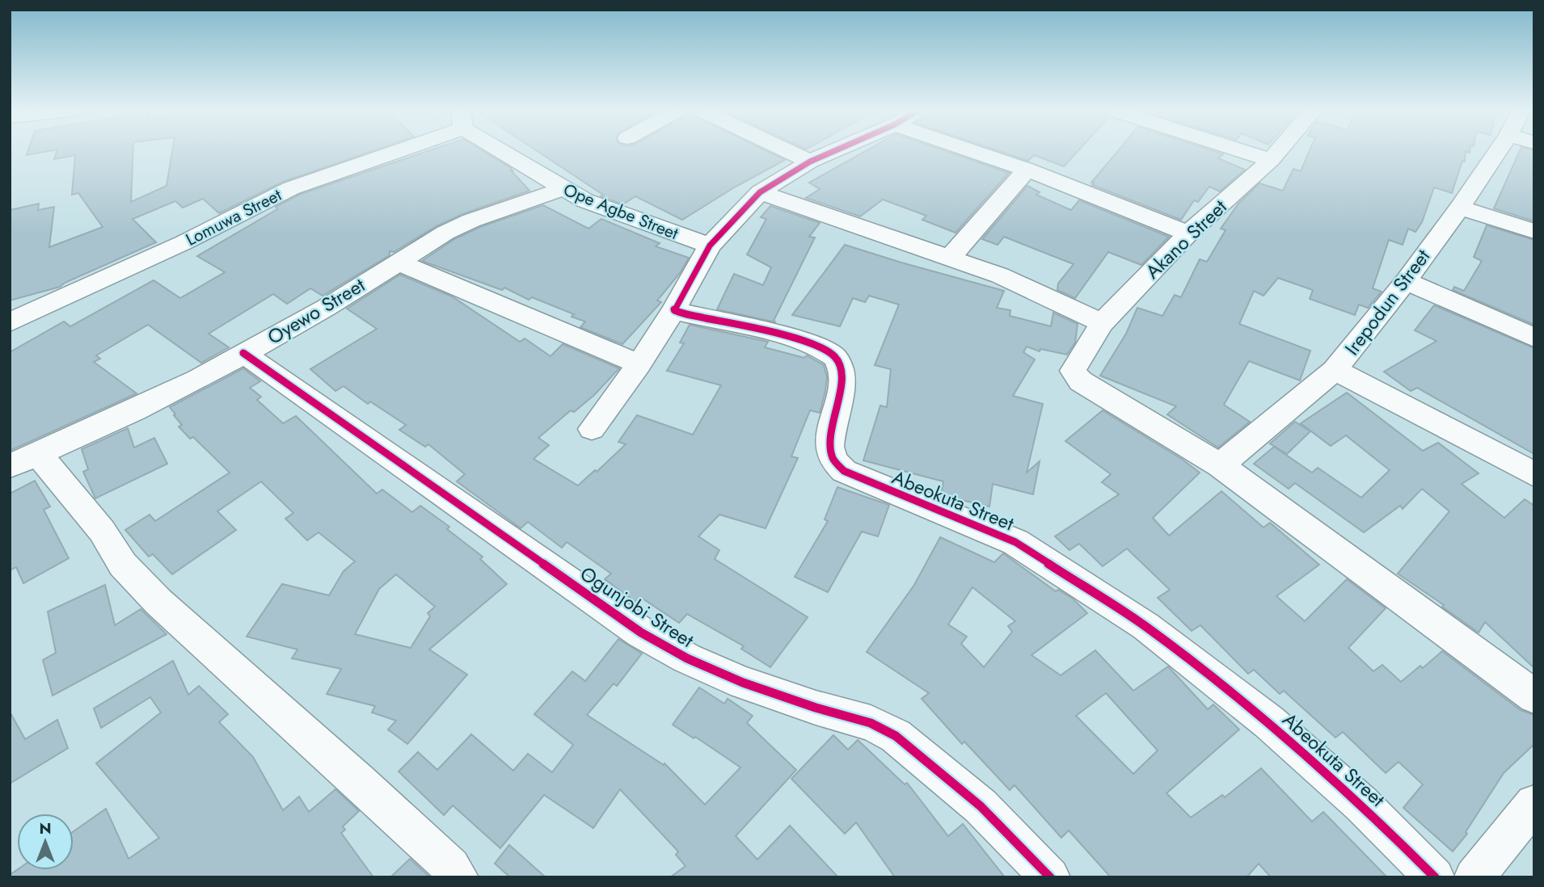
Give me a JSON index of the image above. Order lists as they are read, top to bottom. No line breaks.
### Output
{"streets":{"street":["Ope Agbe Street","Lomuwa Street","Akano Street","Irepodun Street","Oyewo Street","Abeokuta Street","Ogunjobi Street"]},"crossings":[["Ope Agbe Street","Oyewo Street"],["Akano Street","Irepodun Street"],["Oyewo Street","Ogunjobi Street"]],"north":"top"}
